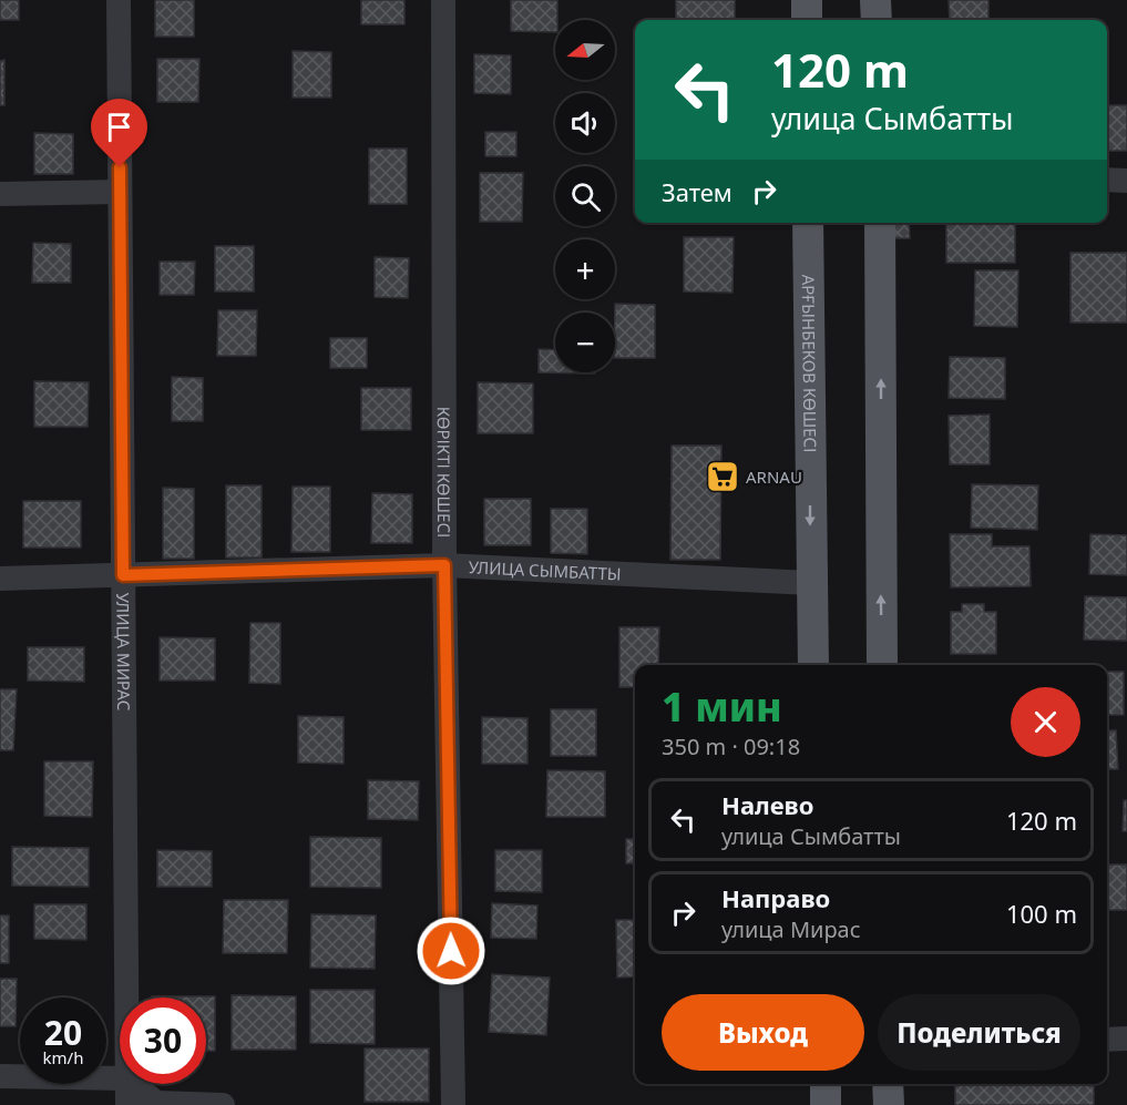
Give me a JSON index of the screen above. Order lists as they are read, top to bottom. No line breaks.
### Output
{"streets":{"main road":["АРҒЫНБЕКОВ КӨШЕСІ"],"street":["КӨРІКТІ КӨШЕСІ","УЛИЦА СЫМБАТТЫ","УЛИЦА МИРАС"]},"crossings":[["АРҒЫНБЕКОВ КӨШЕСІ","УЛИЦА СЫМБАТТЫ"],["КӨРІКТІ КӨШЕСІ","УЛИЦА СЫМБАТТЫ"],["УЛИЦА СЫМБАТТЫ","УЛИЦА МИРАС"]],"places":{"supermarket":["ARNAU"]},"north":"left","page":{"map_buttons":["+","−"],"turn":["120 m","улица Сымбатты"],"then":"Затем","heading":["1 мин","350 m · 09:18"],"list":[{"name":"Налево","note":"улица Сымбатты","value":"120 m"},{"name":"Направо","note":"улица Мирас","value":"100 m"}],"buttons":["Выход","Поделиться"],"speed":"20 km/h","limit":"30"}}
